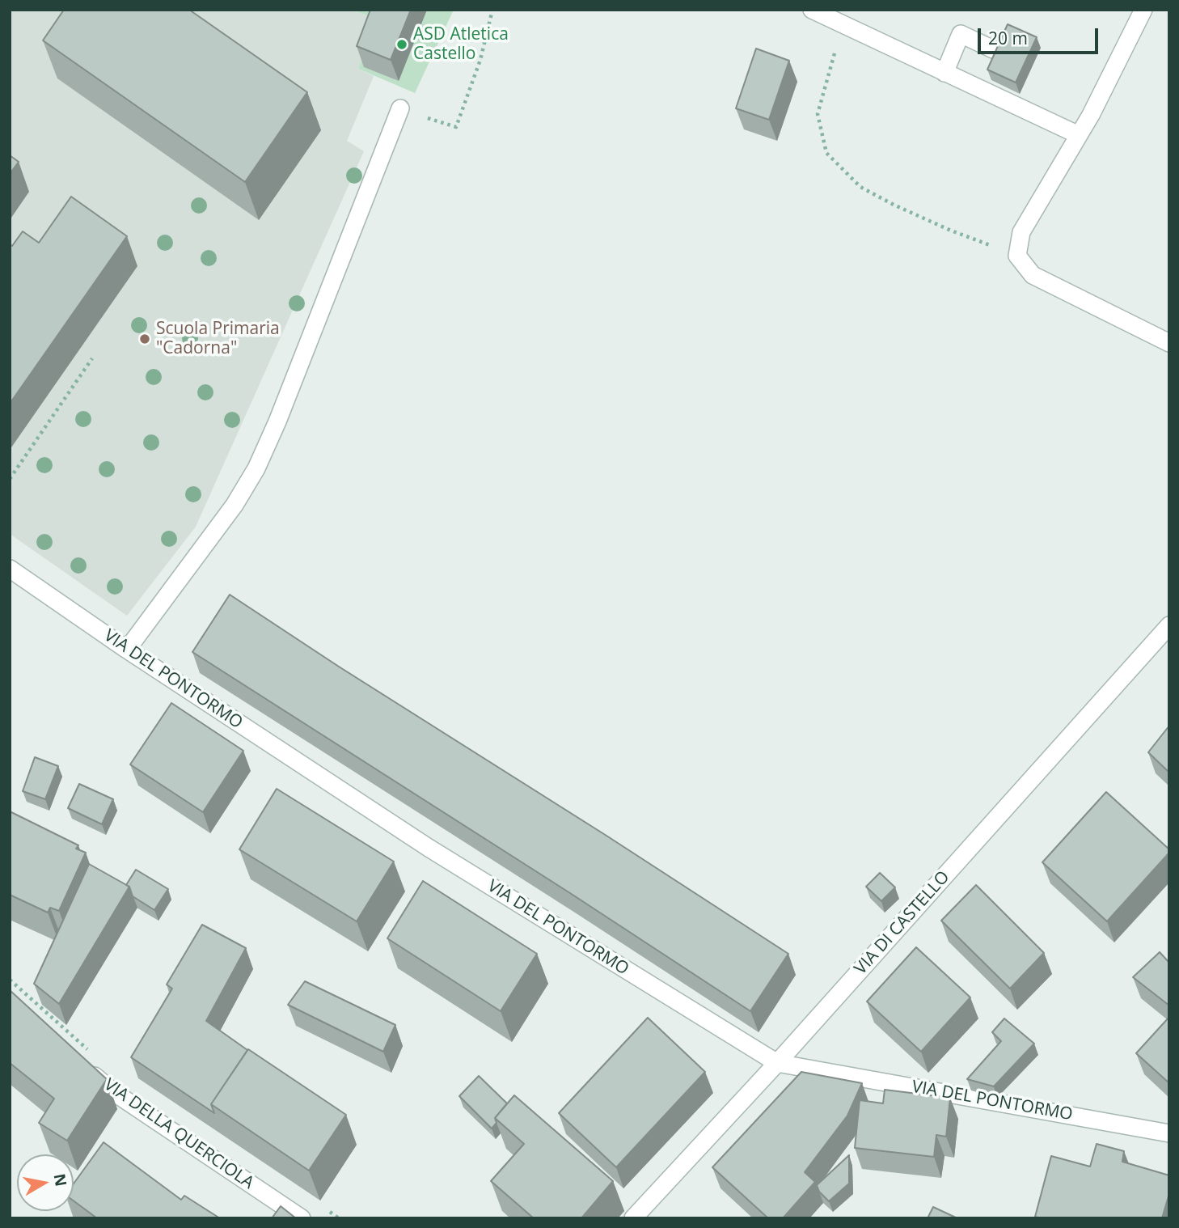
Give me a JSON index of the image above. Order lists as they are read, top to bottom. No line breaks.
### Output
{"streets":{"street":["VIA DEL PONTORMO","VIA DI CASTELLO","VIA DELLA QUERCIOLA"]},"crossings":[["VIA DEL PONTORMO","VIA DI CASTELLO"]],"places":["ASD Atletica Castello","Scuola Primaria \"Cadorna\""],"scale_bar":"20 m","north":"right"}
